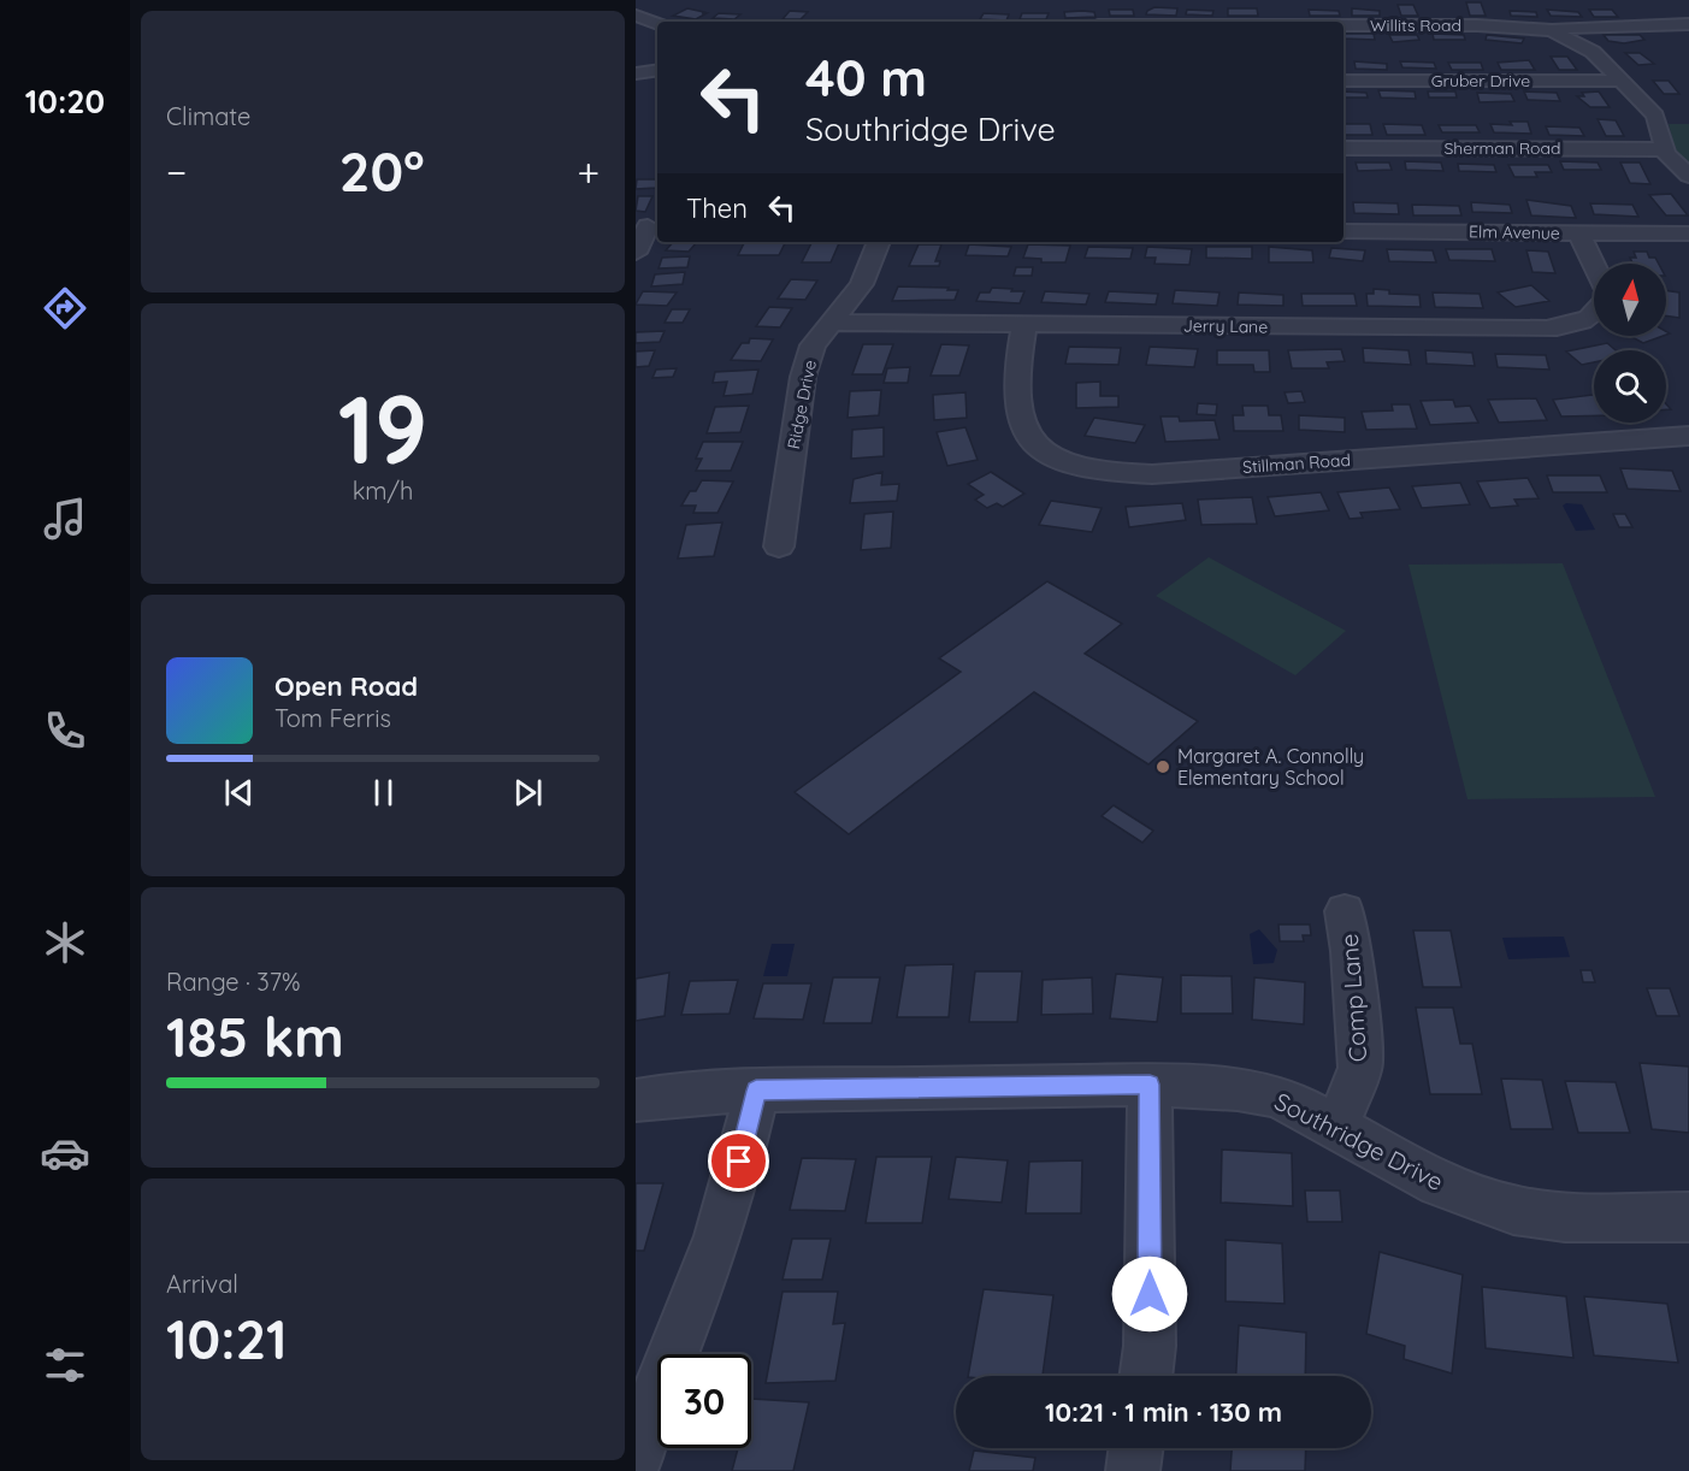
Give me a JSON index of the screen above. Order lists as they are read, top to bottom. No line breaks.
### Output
{"streets":{"street":["Willits Road","Gruber Drive","Sherman Road","Elm Avenue","Jerry Lane","Ridge Drive","Stillman Road","Comp Lane","Southridge Drive"]},"crossings":[["Elm Avenue","Jerry Lane"],["Jerry Lane","Ridge Drive"],["Jerry Lane","Stillman Road"],["Comp Lane","Southridge Drive"]],"places":["Margaret A. Connolly Elementary School"],"north":"top","page":{"tabs":"10:20","tile":["Climate",["19","km/h"],["Range · 37%","185 km"],["Arrival","10:21"]],"turn":["40 m","Southridge Drive"],"heat":["−","20°","+"],"then":"Then","song":["Open Road","Tom Ferris"],"limit":"30","trip":"10:21 · 1 min · 130 m"}}
